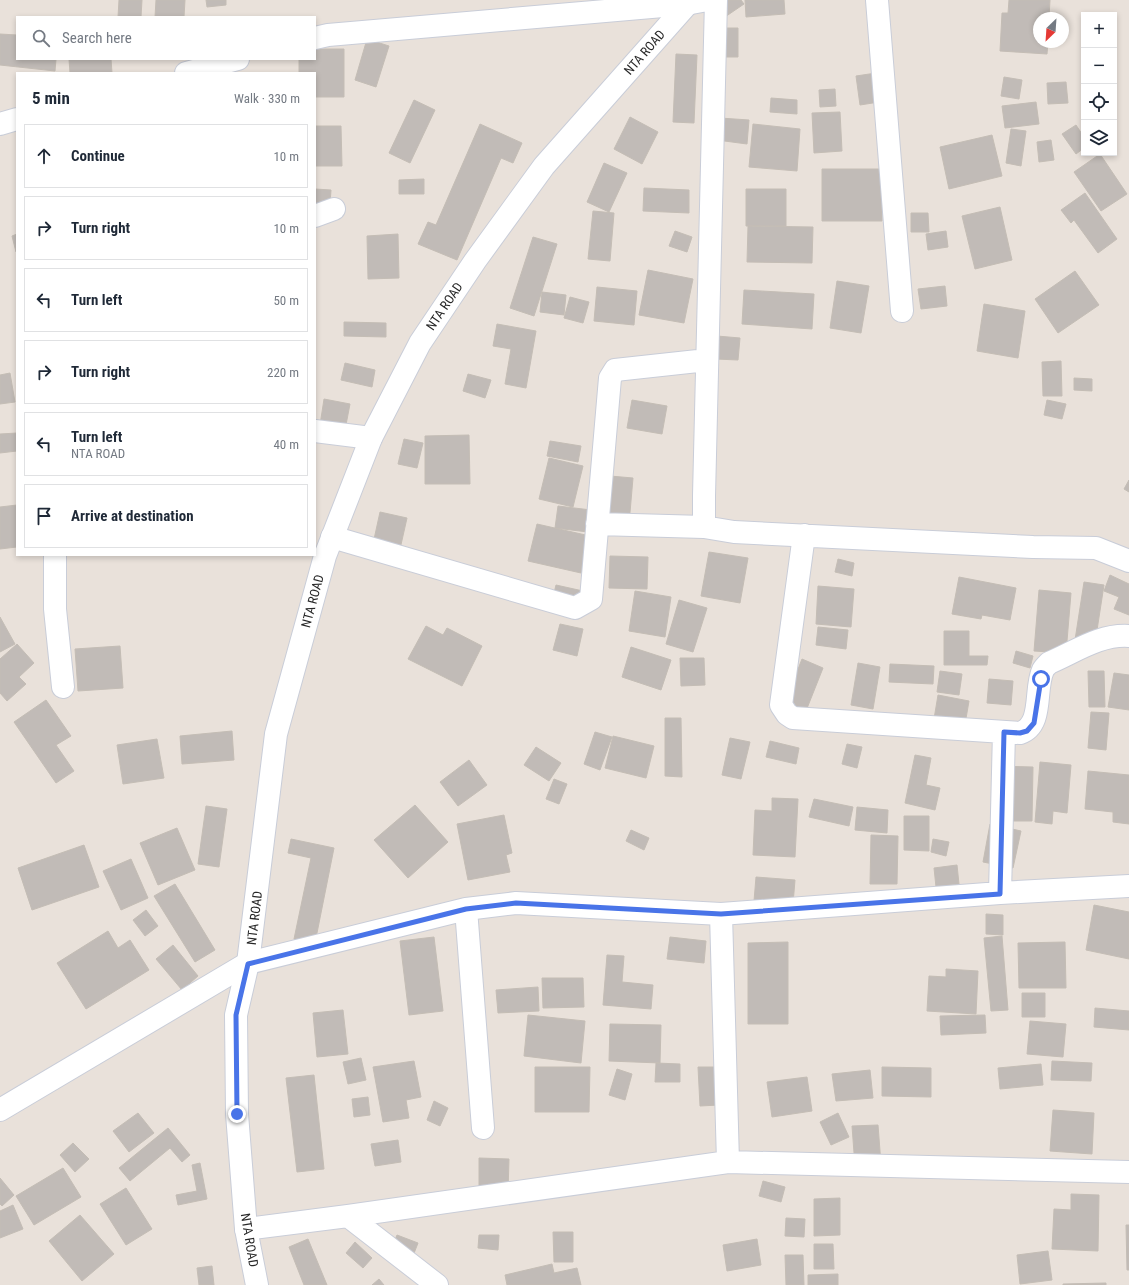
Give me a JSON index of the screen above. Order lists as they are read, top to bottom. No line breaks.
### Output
{"streets":{"street":["NTA ROAD"]},"north":"bottom left","page":{"map_buttons":["+","−"],"search":"Search here","heading":["5 min","Walk · 330 m"],"list":[["Continue","10 m"],["Turn right","10 m"],["Turn left","50 m"],["Turn right","220 m"],["Turn left","NTA ROAD","40 m"],"Arrive at destination"]}}
